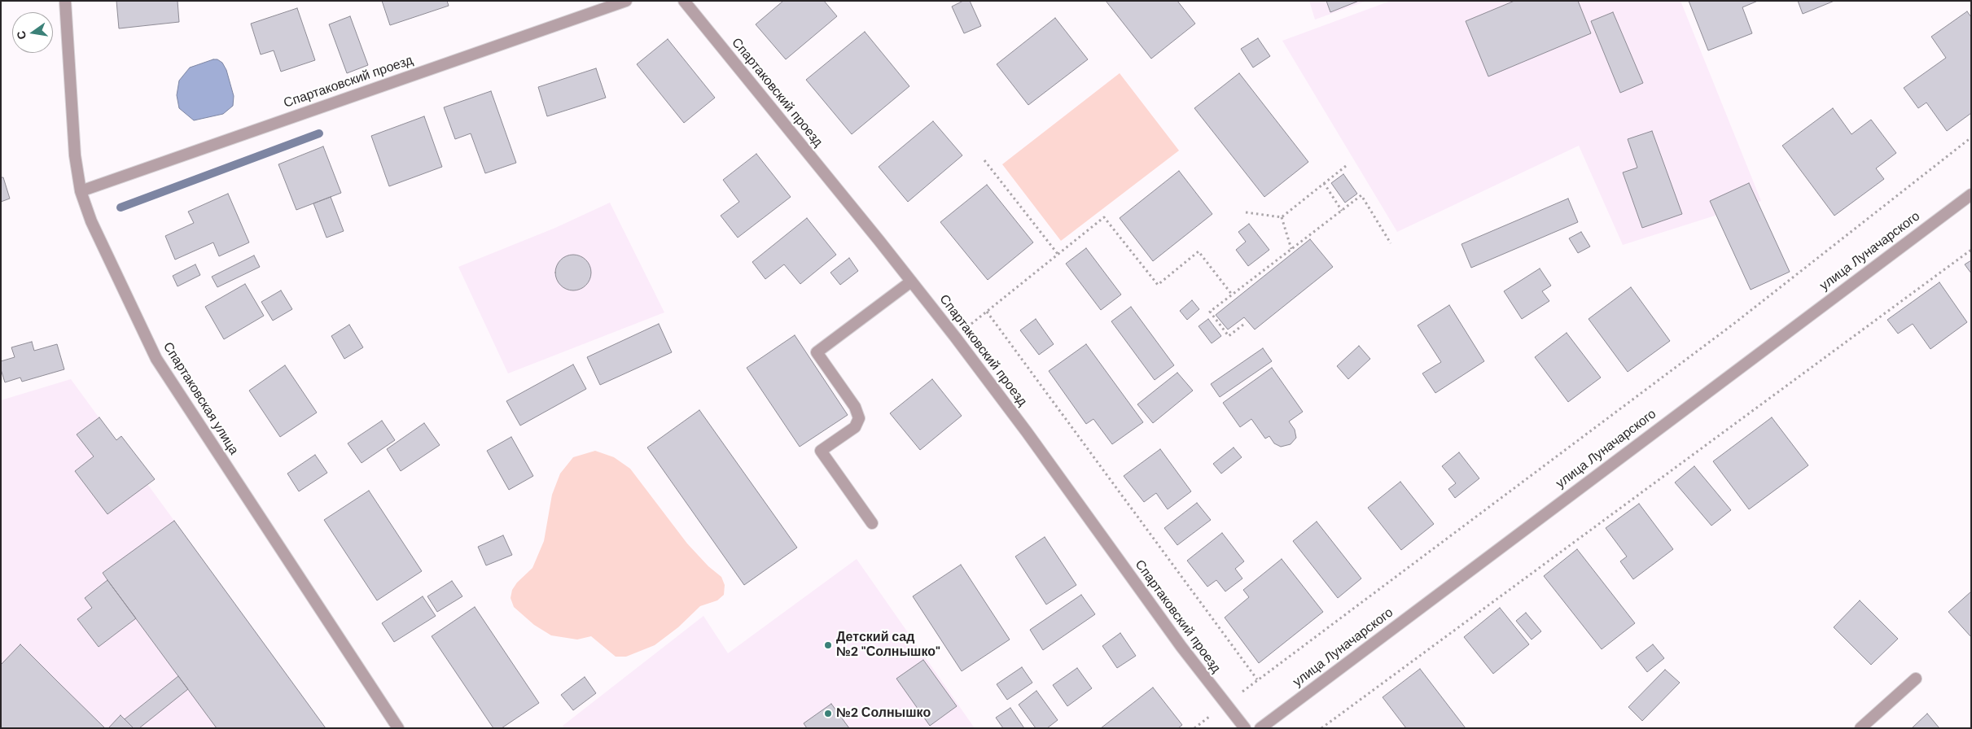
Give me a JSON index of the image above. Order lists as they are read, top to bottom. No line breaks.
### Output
{"streets":{"street":["Спартаковский проезд","улица Луначарского","Спартаковская улица"]},"crossings":[["Спартаковский проезд","Спартаковская улица"]],"places":["Детский сад №2 \"Солнышко\"","№2 Солнышко"],"north":"left"}
